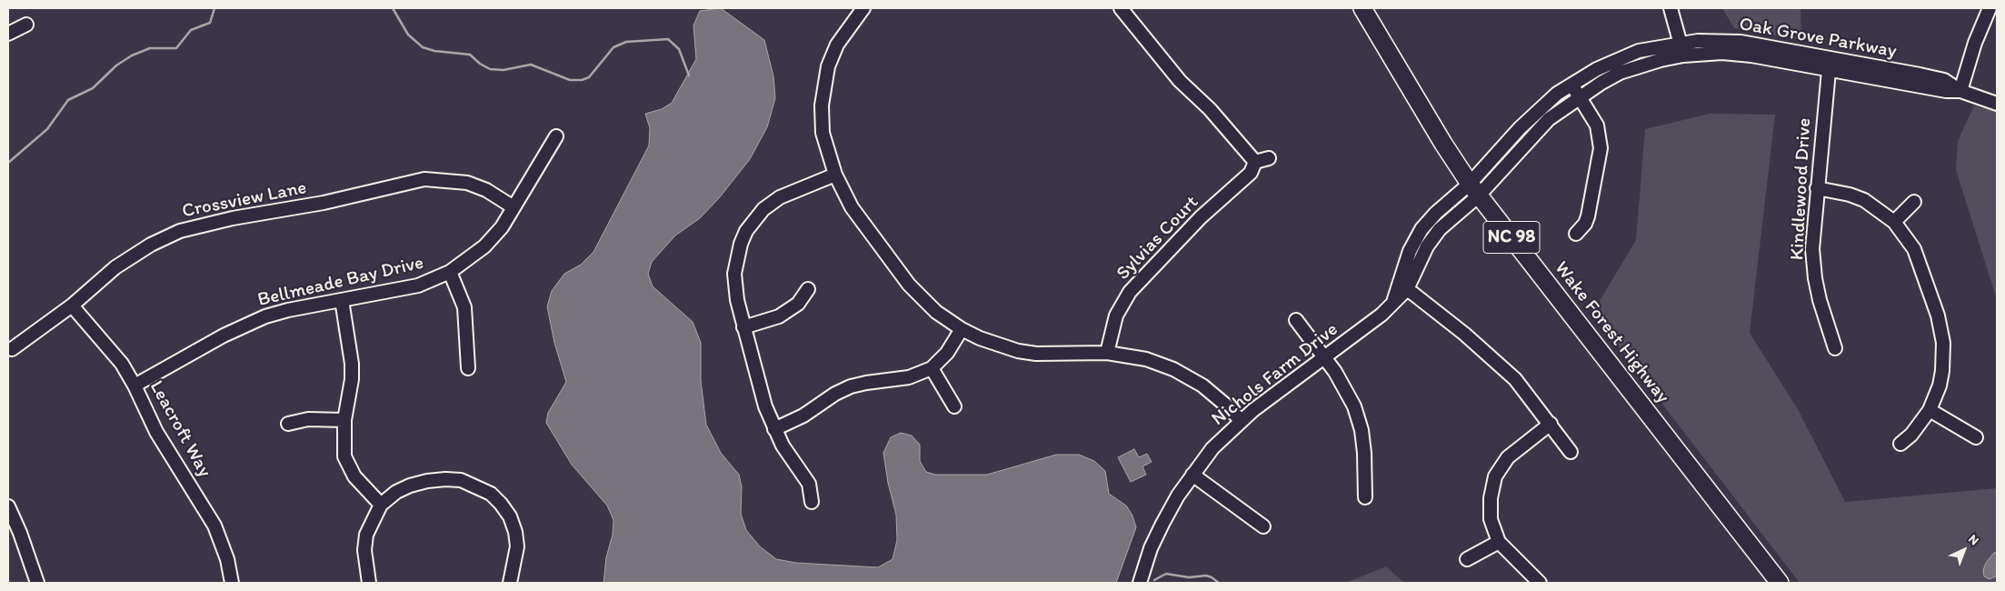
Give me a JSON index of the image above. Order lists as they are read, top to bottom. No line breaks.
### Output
{"streets":{"highway":["NC 98","Wake Forest Highway"],"street":["Oak Grove Parkway","Kindlewood Drive","Crossview Lane","Sylvias Court","Bellmeade Bay Drive","Nichols Farm Drive","Leacroft Way"]},"crossings":[["Oak Grove Parkway","Kindlewood Drive"],["Oak Grove Parkway","Wake Forest Highway"],["Oak Grove Parkway","Nichols Farm Drive"],["Crossview Lane","Bellmeade Bay Drive"],["Crossview Lane","Leacroft Way"],["Bellmeade Bay Drive","Leacroft Way"],["Wake Forest Highway","Nichols Farm Drive"]],"north":"top right"}
